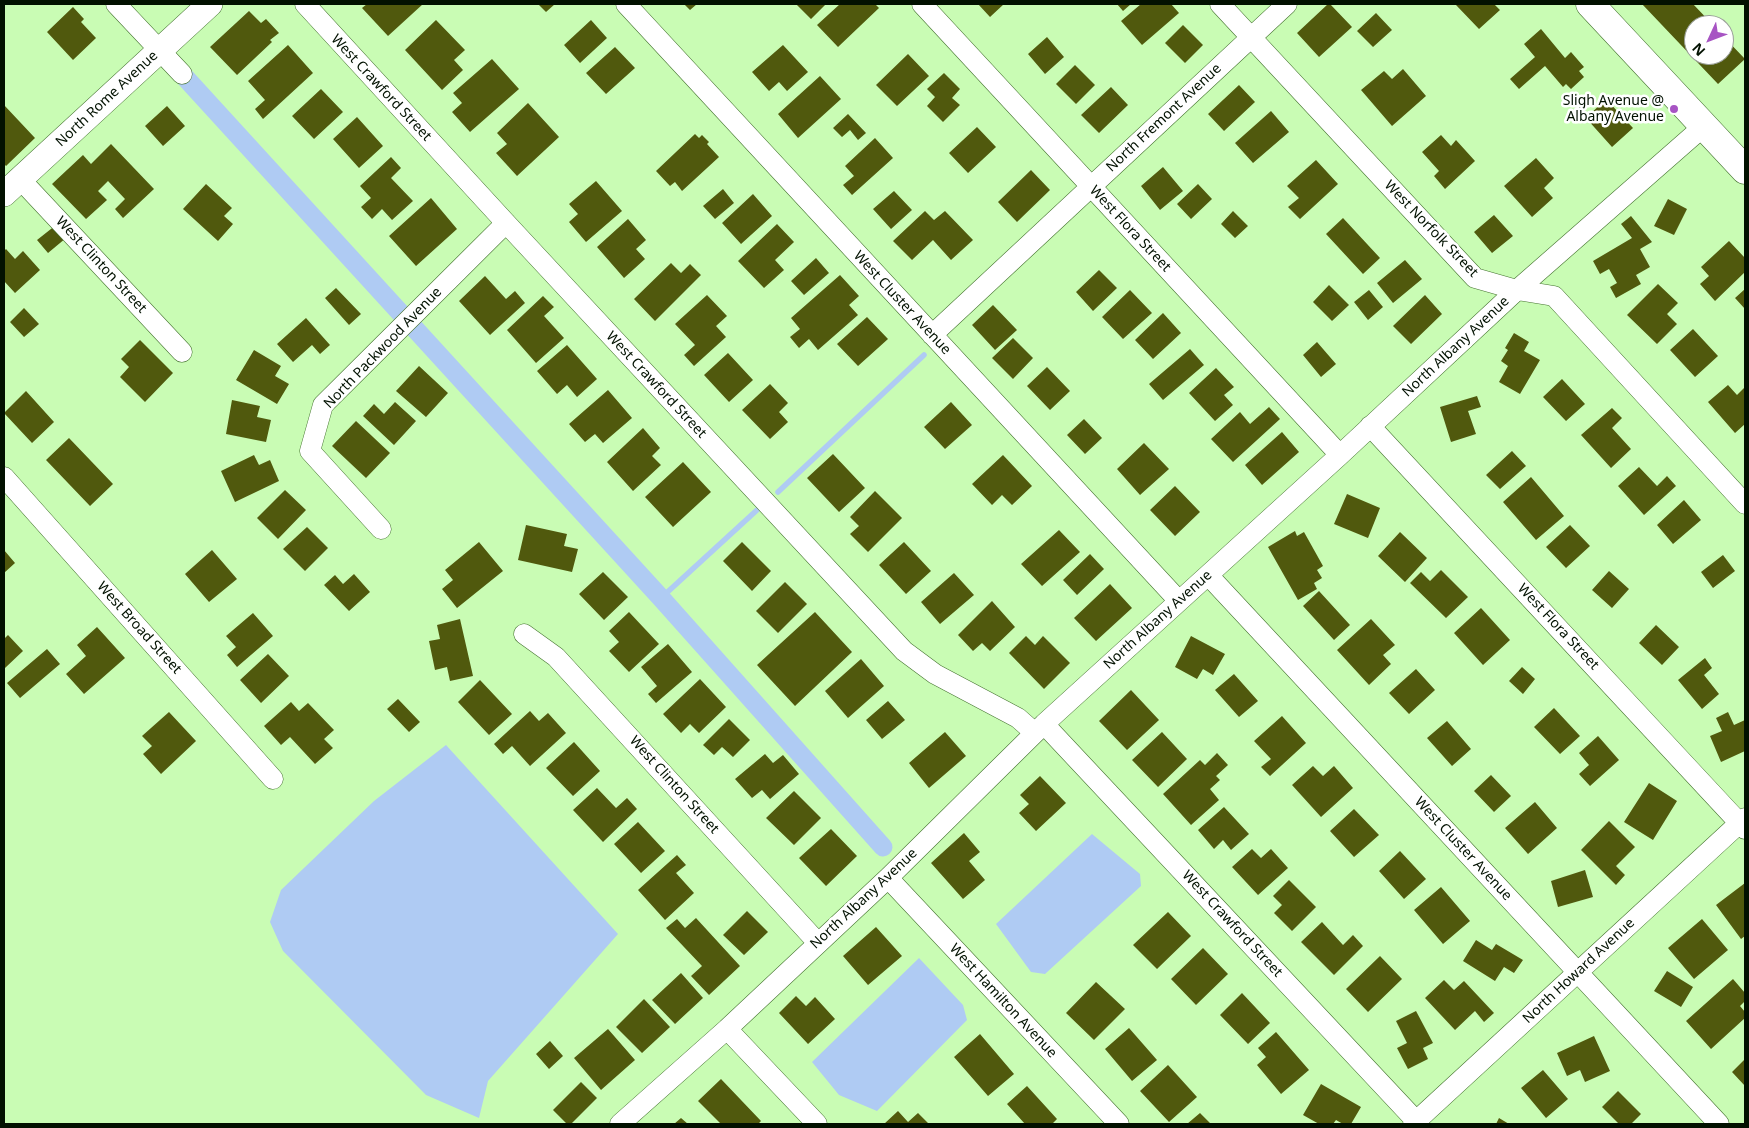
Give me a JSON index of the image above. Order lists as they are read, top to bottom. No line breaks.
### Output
{"streets":{"street":["West Crawford Street","North Rome Avenue","North Fremont Avenue","West Flora Street","West Norfolk Street","West Clinton Street","West Cluster Avenue","North Albany Avenue","North Packwood Avenue","West Broad Street","North Howard Avenue","West Hamilton Avenue"]},"crossings":[["West Crawford Street","North Albany Avenue"],["West Crawford Street","North Packwood Avenue"],["West Crawford Street","North Howard Avenue"],["North Rome Avenue","West Clinton Street"],["North Fremont Avenue","West Flora Street"],["North Fremont Avenue","West Norfolk Street"],["North Fremont Avenue","West Cluster Avenue"],["West Flora Street","North Albany Avenue"],["West Flora Street","North Howard Avenue"],["West Norfolk Street","North Albany Avenue"],["West Clinton Street","North Albany Avenue"],["West Cluster Avenue","North Albany Avenue"],["West Cluster Avenue","North Howard Avenue"],["North Albany Avenue","West Hamilton Avenue"]],"places":["Sligh Avenue @ Albany Avenue"],"north":"bottom left"}
